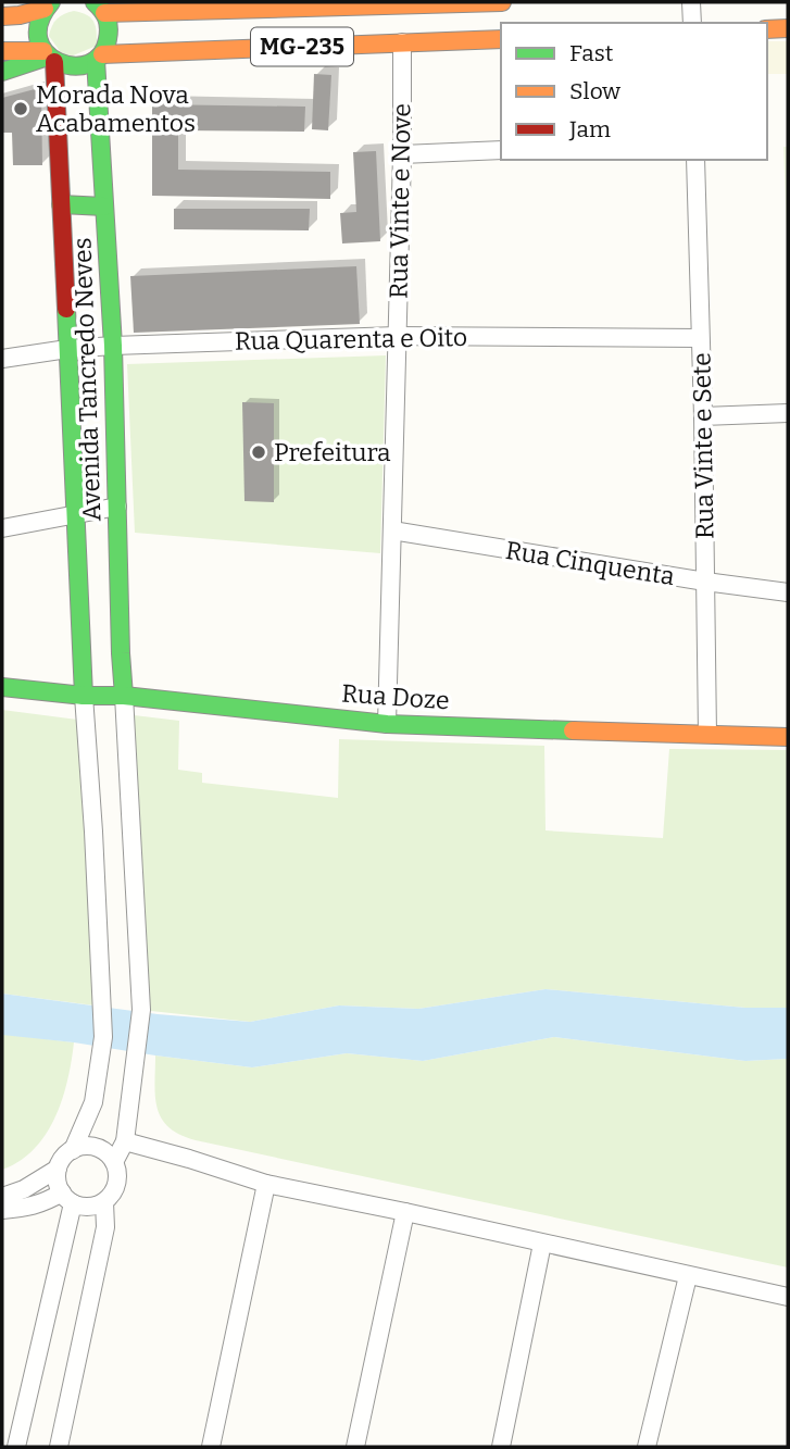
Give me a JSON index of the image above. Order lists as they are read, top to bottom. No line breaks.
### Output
{"streets":{"street":["MG-235","Rua Vinte e Nove","Rua Quarenta e Oito","Avenida Tancredo Neves","Rua Vinte e Sete","Rua Cinquenta","Rua Doze"]},"crossings":[["MG-235","Rua Vinte e Nove"],["MG-235","Avenida Tancredo Neves"],["Rua Vinte e Nove","Rua Quarenta e Oito"],["Rua Vinte e Nove","Rua Cinquenta"],["Rua Vinte e Nove","Rua Doze"],["Rua Quarenta e Oito","Avenida Tancredo Neves"],["Rua Quarenta e Oito","Rua Vinte e Sete"],["Avenida Tancredo Neves","Rua Doze"],["Rua Vinte e Sete","Rua Cinquenta"],["Rua Vinte e Sete","Rua Doze"]],"places":["Morada Nova Acabamentos","Prefeitura"],"legend":["Fast","Slow","Jam"]}
